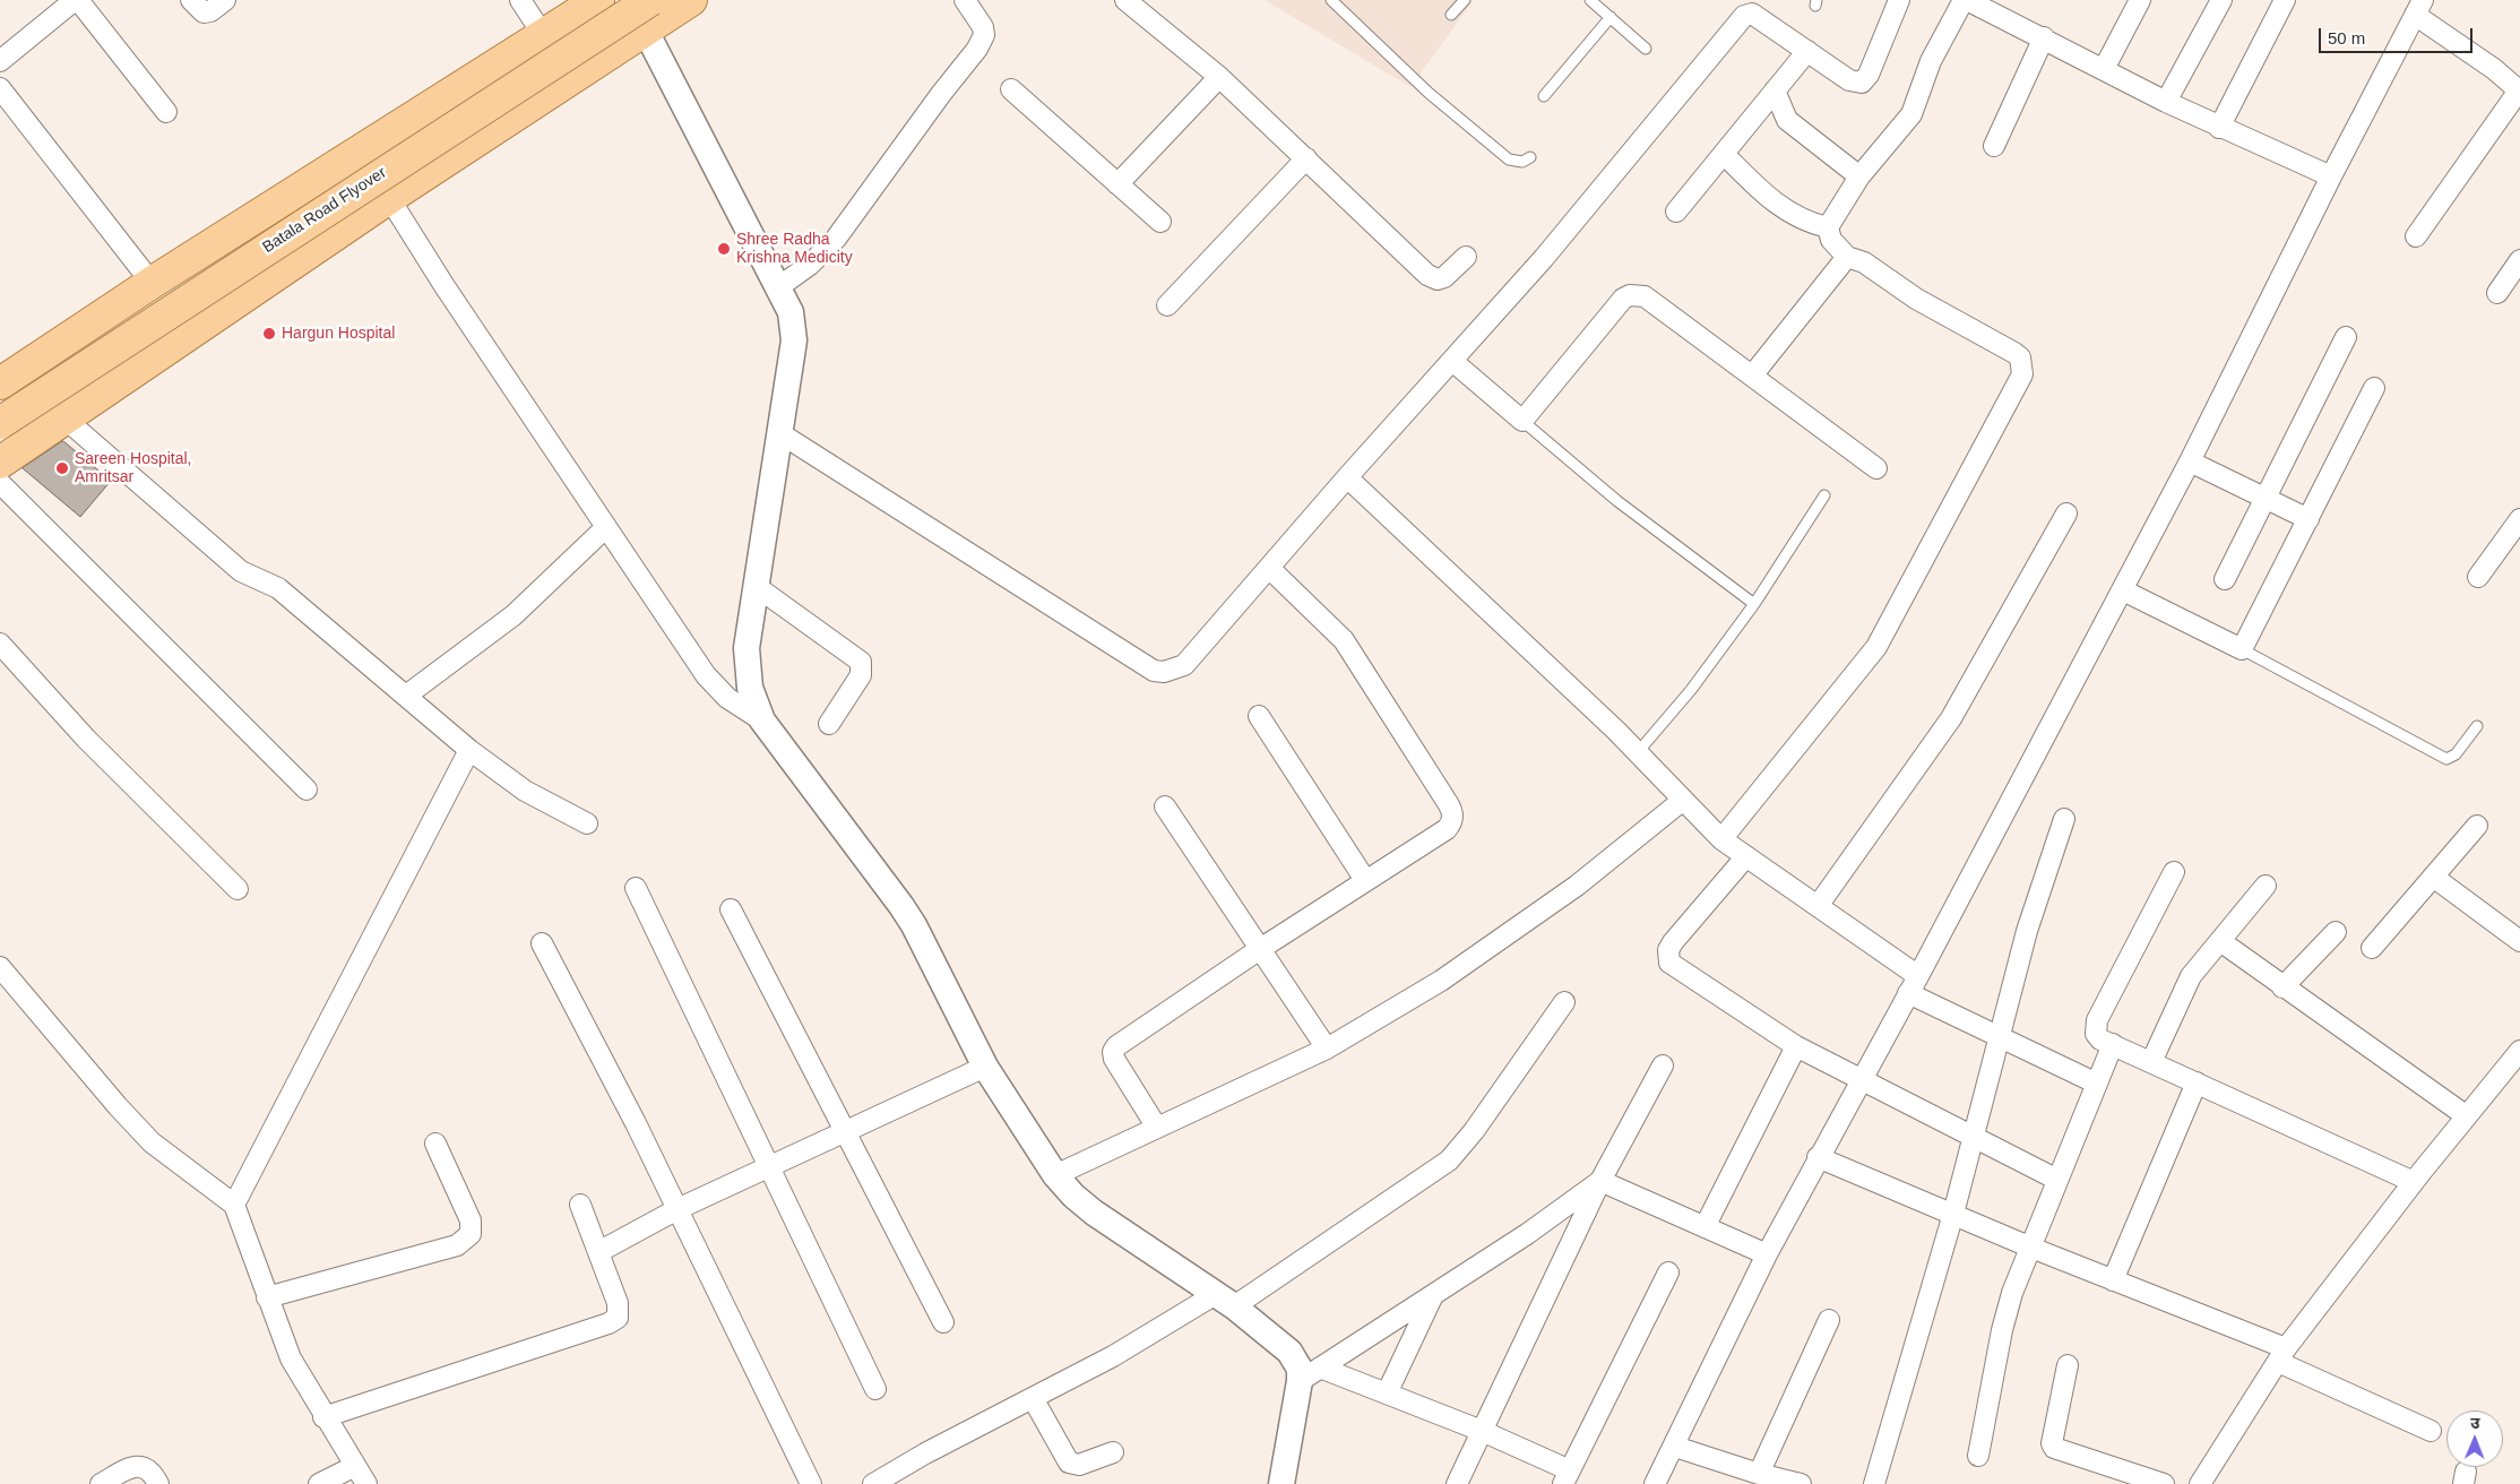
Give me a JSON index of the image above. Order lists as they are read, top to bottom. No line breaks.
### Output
{"streets":{"main road":["Batala Road Flyover"]},"places":["Shree Radha Krishna Medicity","Hargun Hospital","Sareen Hospital, Amritsar"],"scale_bar":"50 m","north":"top"}
